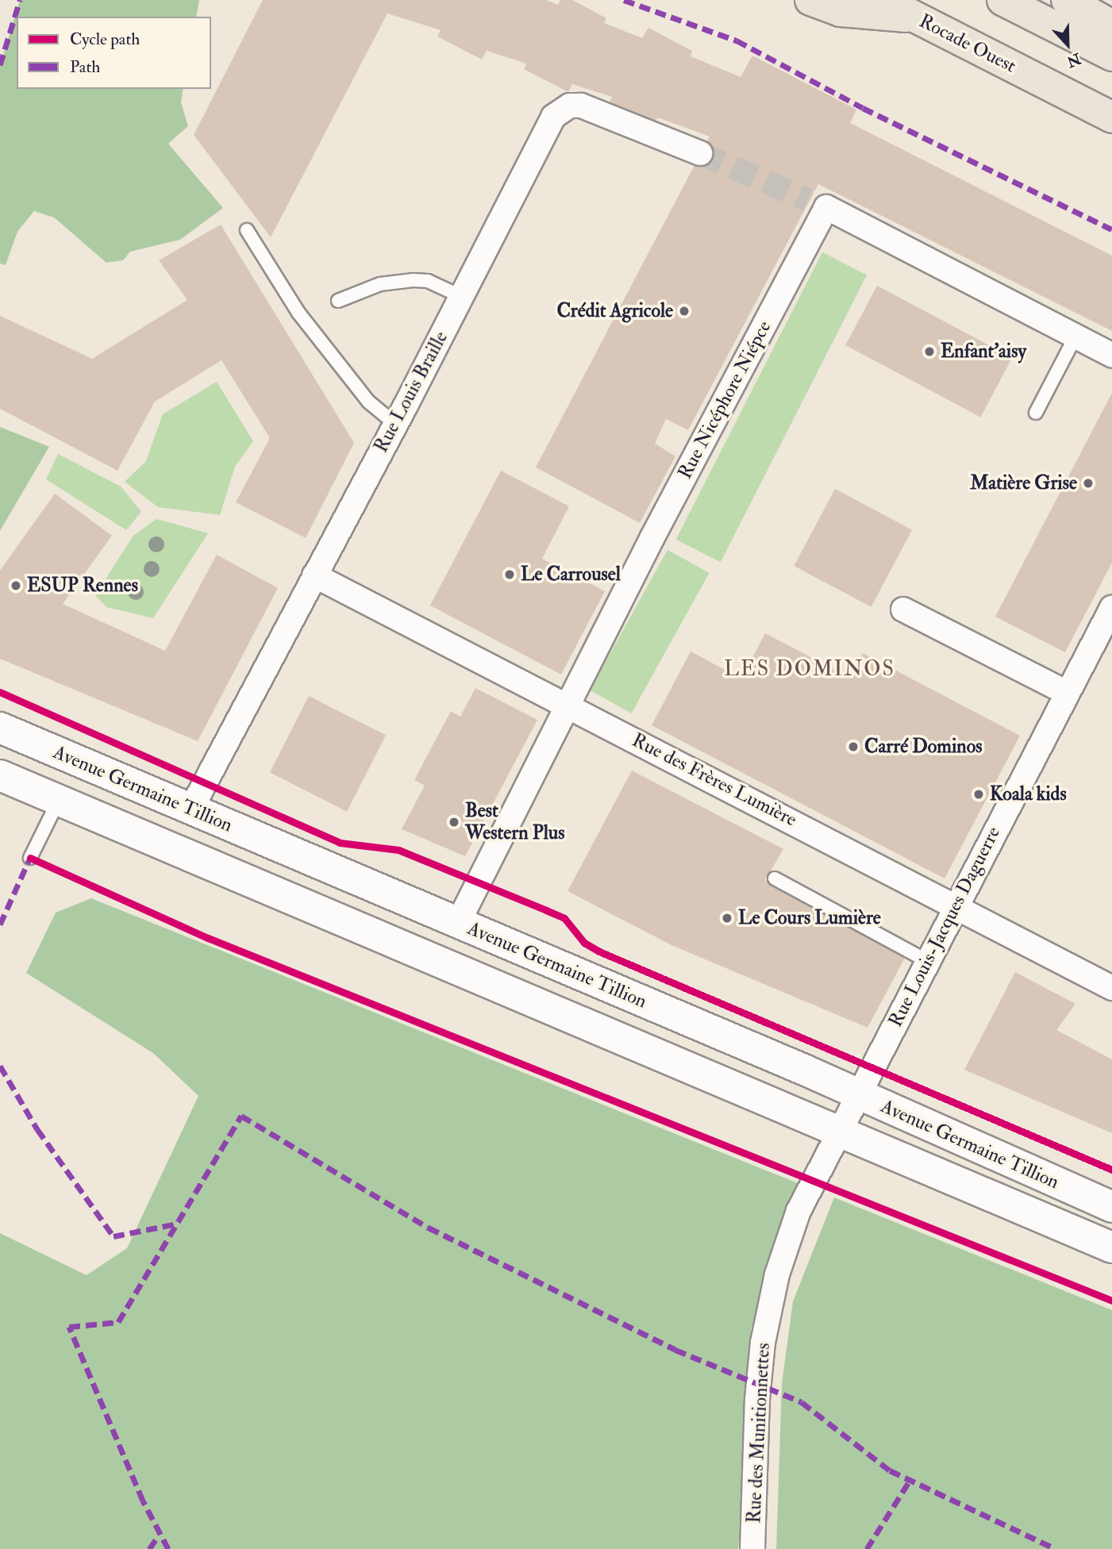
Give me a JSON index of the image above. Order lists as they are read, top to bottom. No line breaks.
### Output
{"streets":{"highway":["Rocade Ouest"],"street":["Rue Louis Braille","Rue Nicéphore Niépce","Rue des Frères Lumière","Avenue Germaine Tillion","Rue Louis-Jacques Daguerre","Rue des Munitionnettes"]},"crossings":[["Rue Louis Braille","Rue des Frères Lumière"],["Rue Louis Braille","Avenue Germaine Tillion"],["Rue Nicéphore Niépce","Rue des Frères Lumière"],["Rue Nicéphore Niépce","Avenue Germaine Tillion"],["Rue des Frères Lumière","Rue Louis-Jacques Daguerre"],["Avenue Germaine Tillion","Rue Louis-Jacques Daguerre"],["Avenue Germaine Tillion","Rue des Munitionnettes"],["Rue Louis-Jacques Daguerre","Rue des Munitionnettes"]],"districts":["LES DOMINOS"],"places":["Crédit Agricole","Enfant'aisy","Matière Grise","Le Carrousel","ESUP Rennes","Carré Dominos","Koala kids","Best Western Plus","Le Cours Lumière"],"legend":["Cycle path","Path"],"north":"bottom"}
